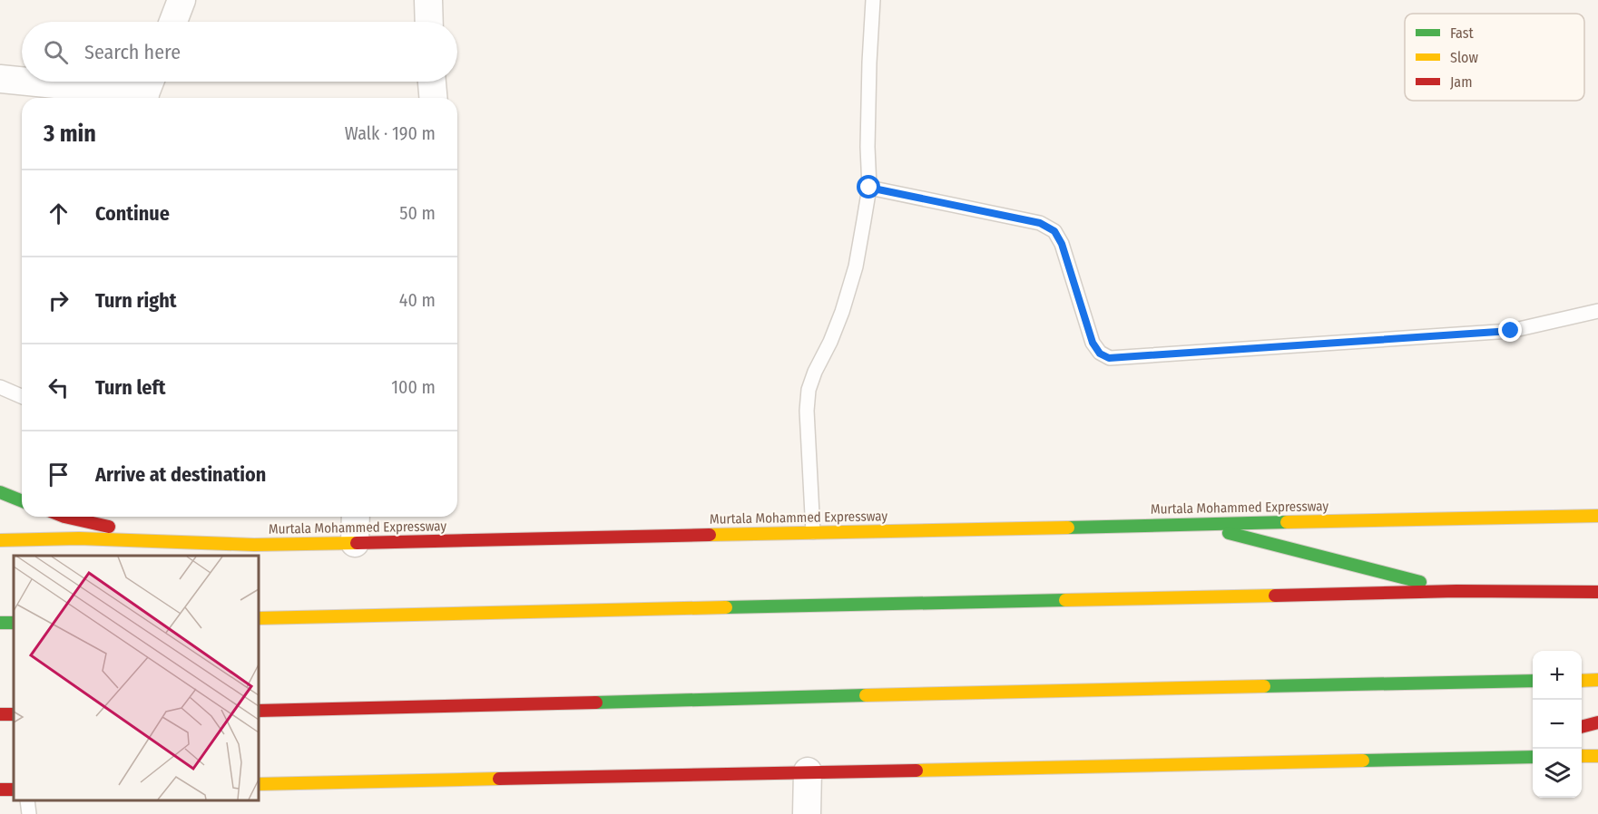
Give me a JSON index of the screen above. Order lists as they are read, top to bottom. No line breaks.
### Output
{"streets":{"highway":["Murtala Mohammed Expressway"]},"legend":["Fast","Slow","Jam"],"page":{"search":"Search here","heading":["3 min","Walk · 190 m"],"list":[["Continue","50 m"],["Turn right","40 m"],["Turn left","100 m"],"Arrive at destination"],"map_buttons":["+","−"]}}
